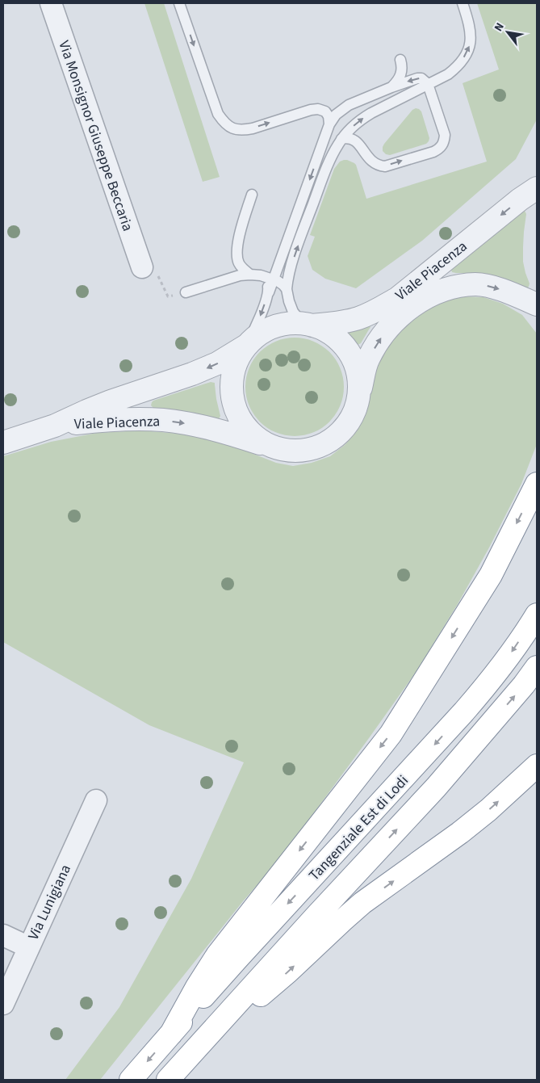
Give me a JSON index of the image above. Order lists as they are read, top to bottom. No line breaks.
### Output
{"streets":{"highway":["Tangenziale Est di Lodi"],"street":["Via Monsignor Giuseppe Beccaria","Viale Piacenza","Via Lunigiana"]},"north":"top left"}
